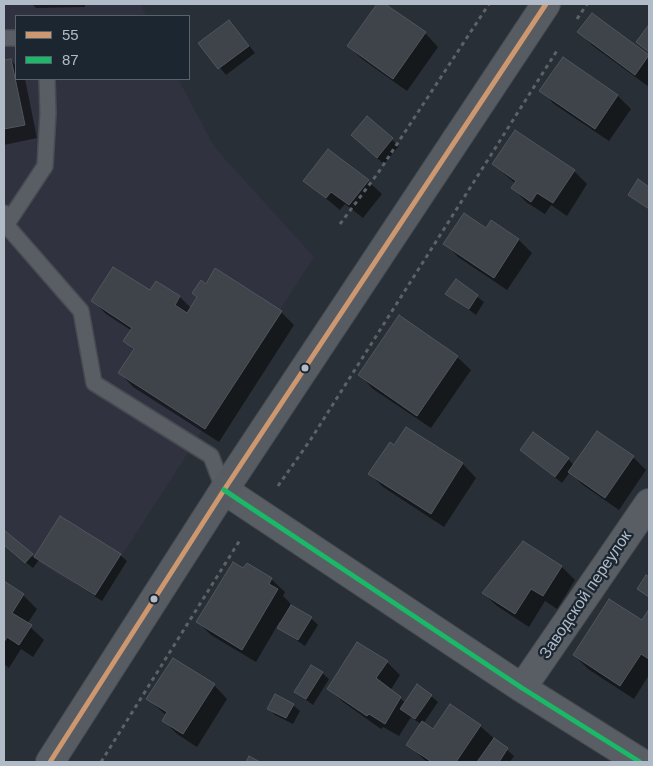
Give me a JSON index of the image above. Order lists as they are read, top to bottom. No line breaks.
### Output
{"streets":{"street":["Заводской переулок"]},"lines":["transit line 55","transit line 87"],"legend":["55","87"]}
